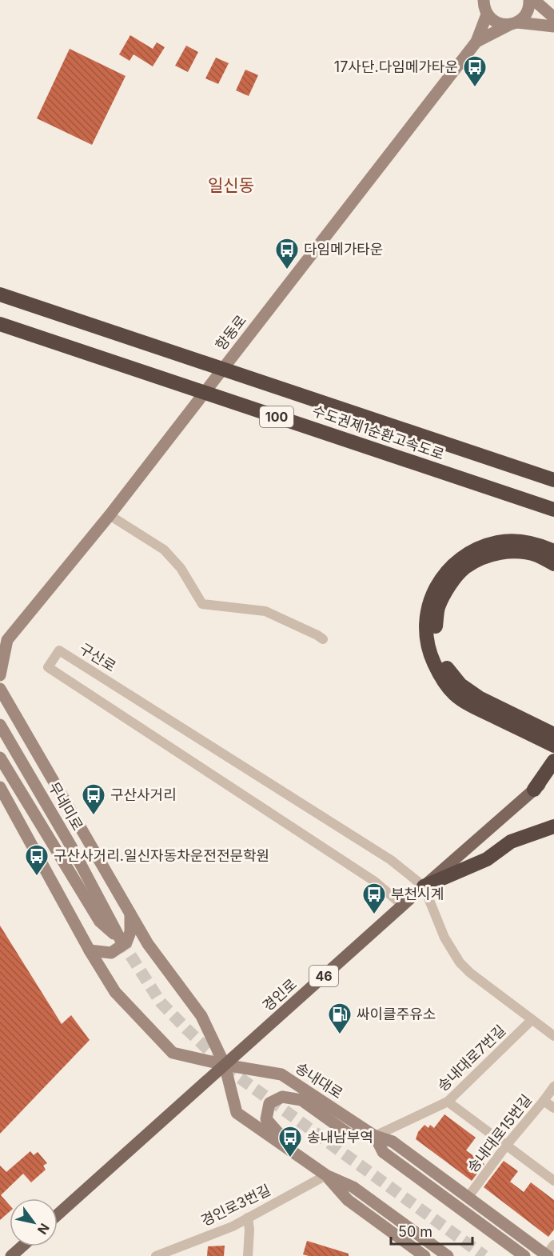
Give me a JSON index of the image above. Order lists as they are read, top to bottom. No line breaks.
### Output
{"streets":{"highway":["100","수도권제1순환고속도로"],"main road":["46","경인로"],"street":["항동로","구산로","무네미로","송내대로7번길","송내대로","송내대로15번길","경인로3번길"]},"crossings":[["구산로","경인로"],["경인로","송내대로"],["송내대로7번길","송내대로"],["송내대로","송내대로15번길"]],"districts":["일신동"],"places":{"bus stop":["17사단.다임메가타운","다임메가타운","구산사거리","구산사거리.일신자동차운전전문학원","부천시계","송내남부역"],"fuel station":["싸이클주유소"]},"scale_bar":"50 m","north":"bottom right"}
